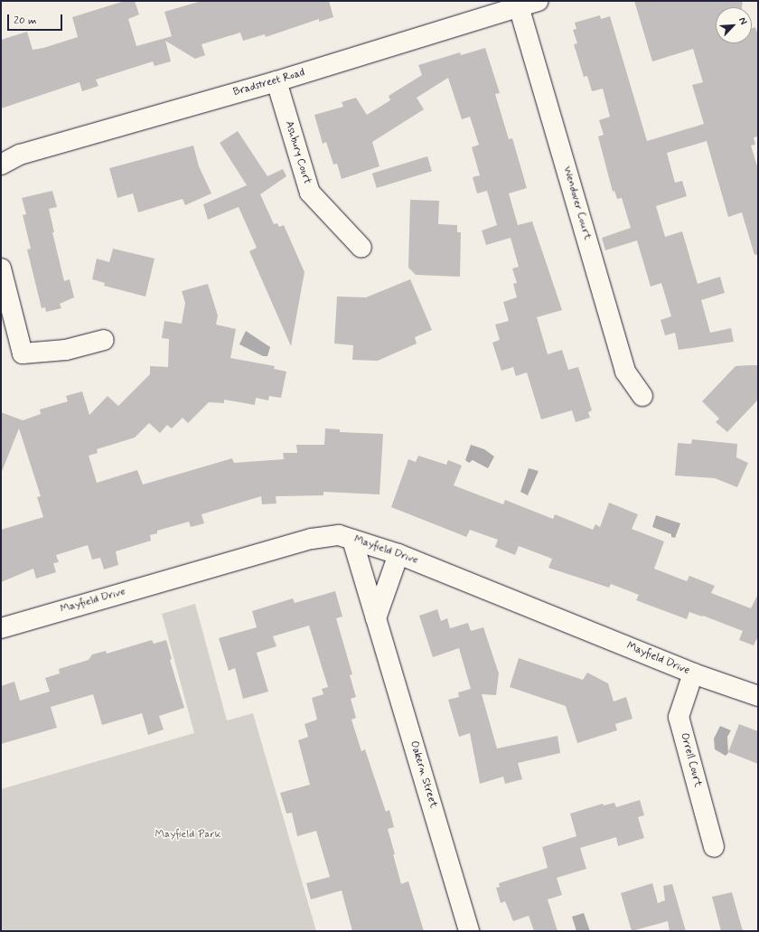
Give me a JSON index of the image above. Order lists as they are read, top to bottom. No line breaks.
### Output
{"streets":{"street":["Bradstreet Road","Ashbury Court","Wendover Court","Mayfield Drive","Orrell Court","Oakern Street"]},"crossings":[["Bradstreet Road","Ashbury Court"],["Bradstreet Road","Wendover Court"],["Mayfield Drive","Orrell Court"],["Mayfield Drive","Oakern Street"]],"parks":["Mayfield Park"],"scale_bar":"20 m","north":"top right"}
